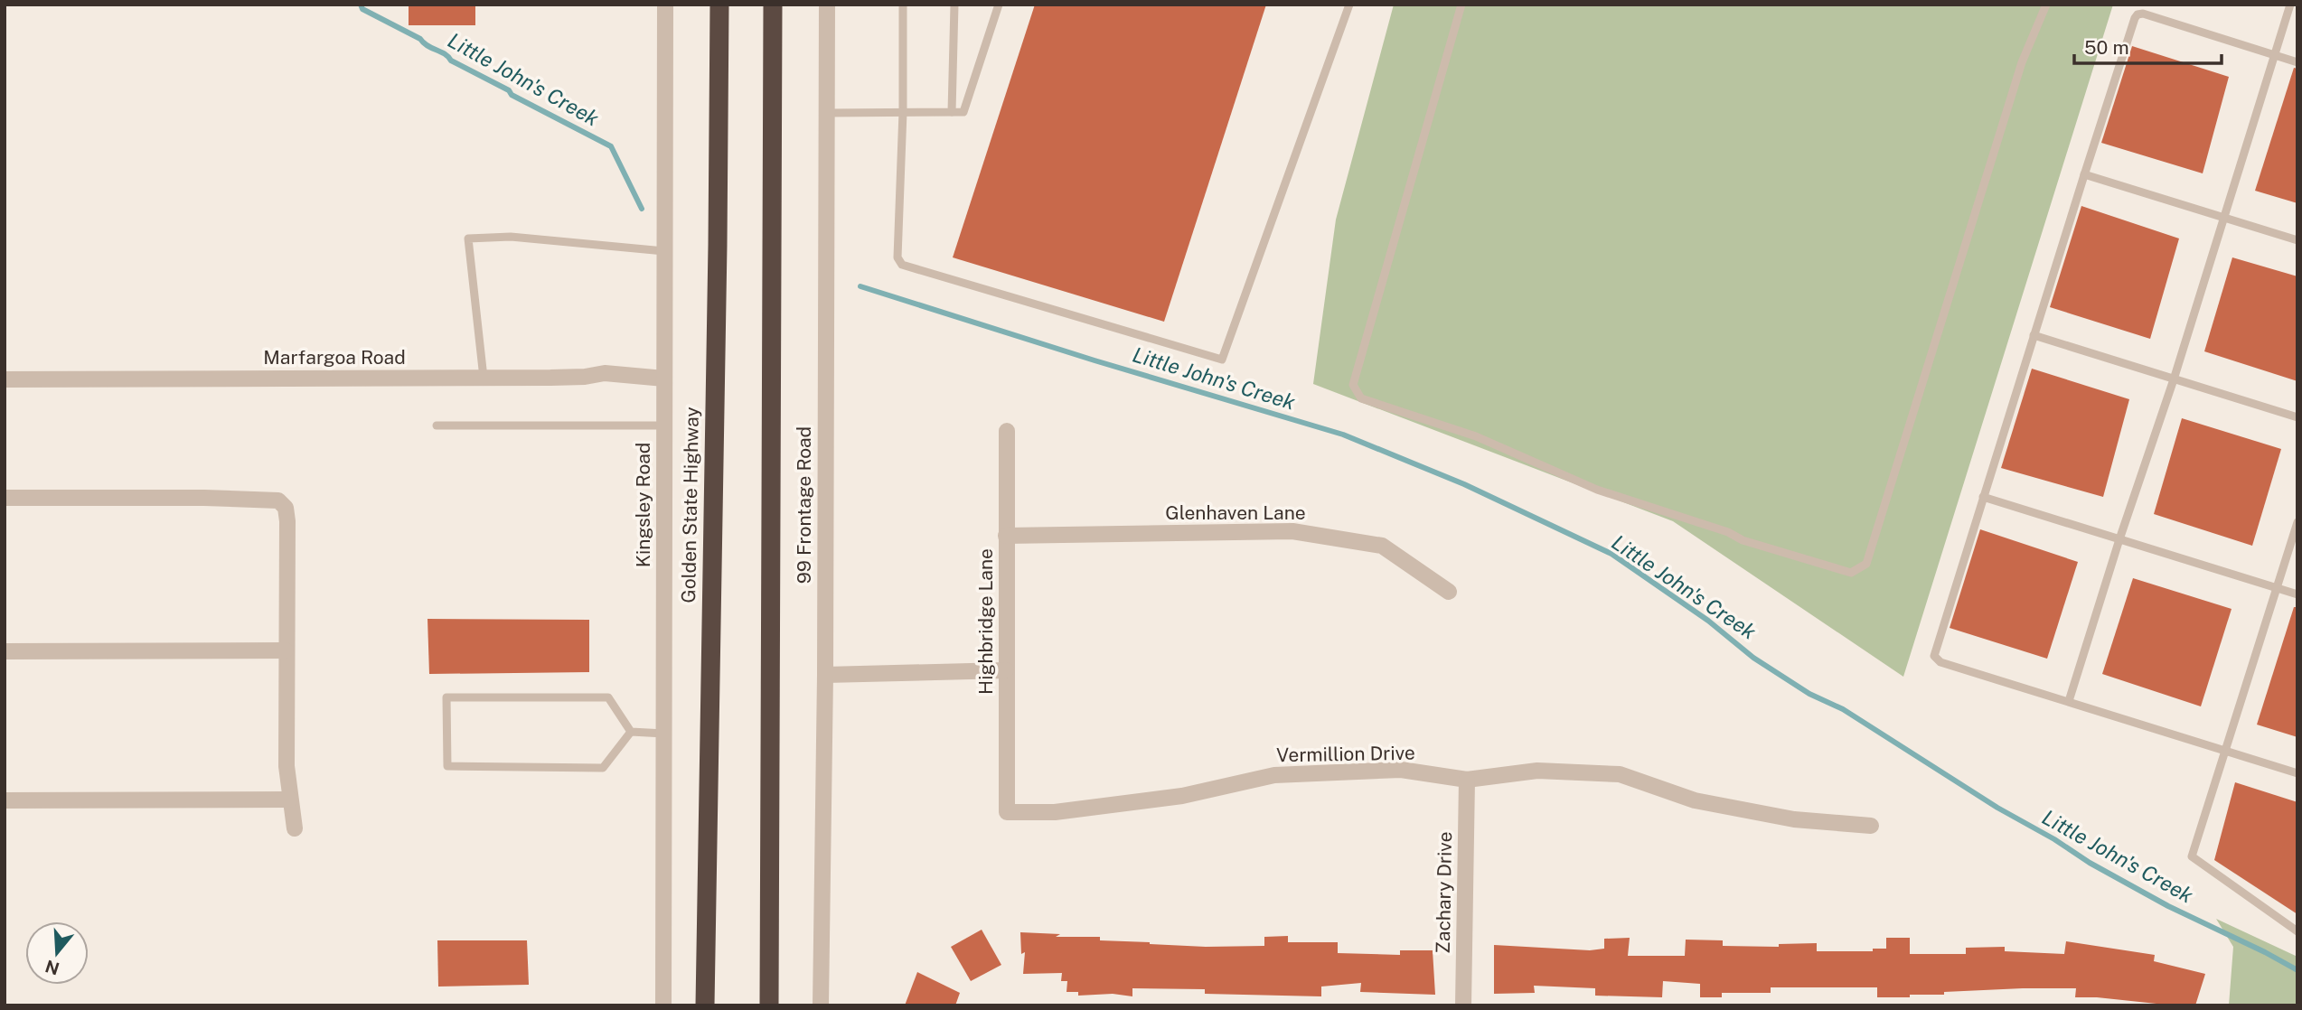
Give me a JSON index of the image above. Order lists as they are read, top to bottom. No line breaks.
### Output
{"streets":{"highway":["Golden State Highway"],"street":["Marfargoa Road","Kingsley Road","99 Frontage Road","Glenhaven Lane","Highbridge Lane","Vermillion Drive","Zachary Drive"]},"crossings":[["Marfargoa Road","Kingsley Road"],["Glenhaven Lane","Highbridge Lane"],["Highbridge Lane","Vermillion Drive"],["Vermillion Drive","Zachary Drive"]],"water":["Little John's Creek"],"scale_bar":"50 m","north":"bottom"}
